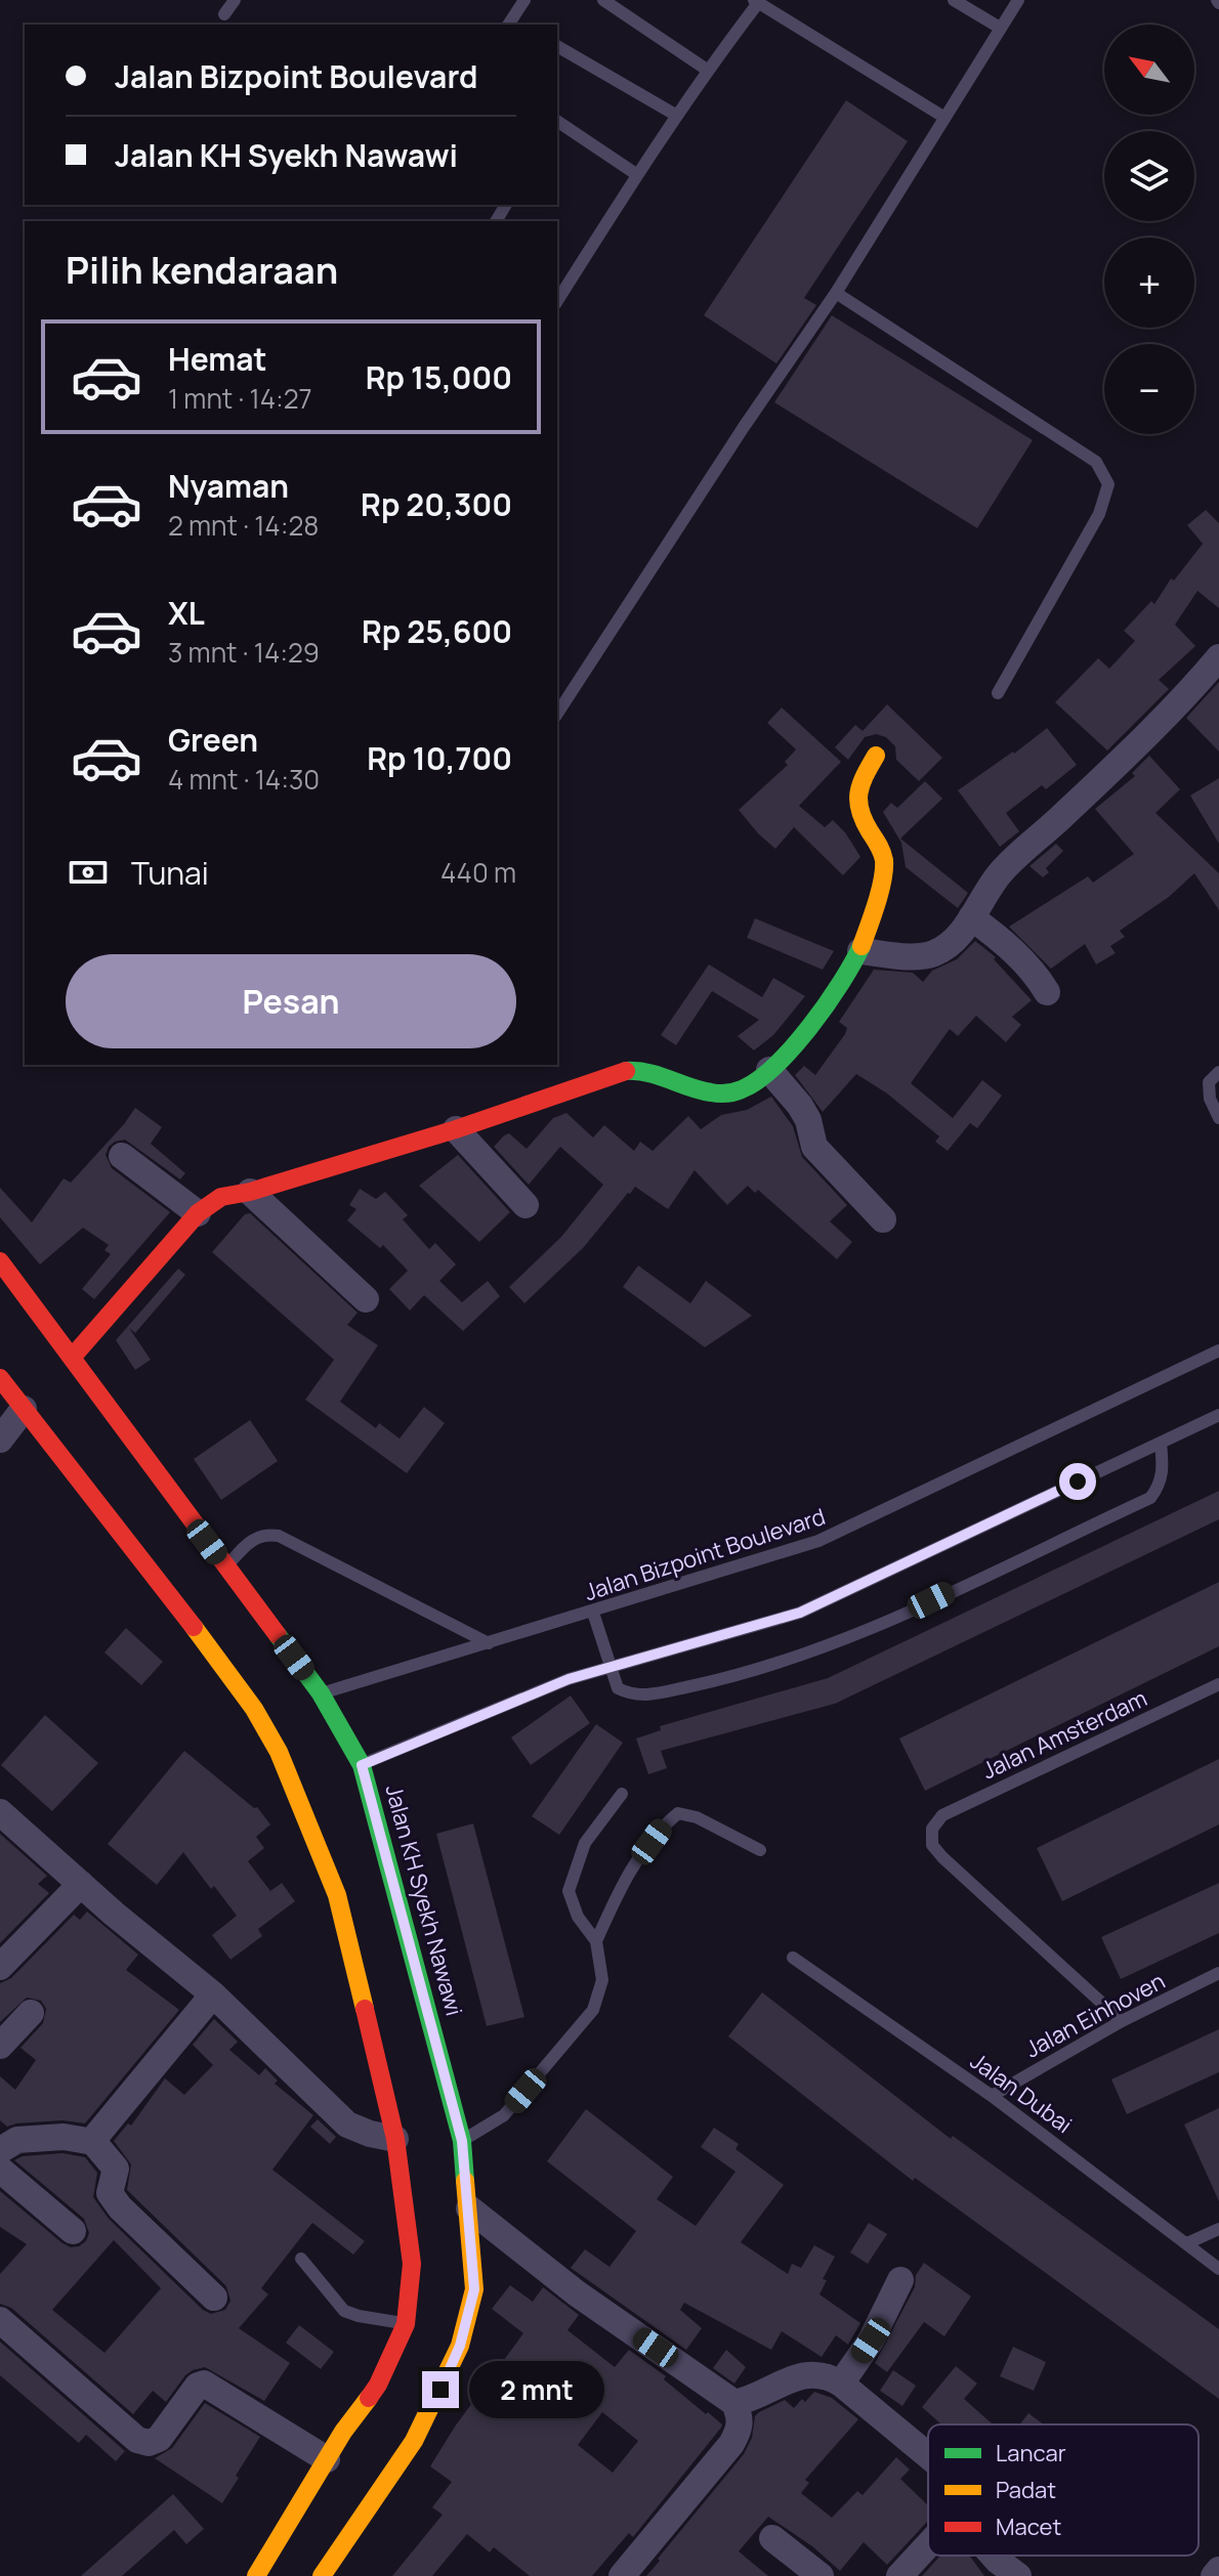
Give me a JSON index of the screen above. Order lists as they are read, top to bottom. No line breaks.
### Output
{"streets":{"main road":["Jalan KH Syekh Nawawi"],"lane":["Jalan Bizpoint Boulevard","Jalan Amsterdam","Jalan Einhoven","Jalan Dubai"]},"crossings":[["Jalan Bizpoint Boulevard","Jalan KH Syekh Nawawi"],["Jalan Amsterdam","Jalan Einhoven"],["Jalan Einhoven","Jalan Dubai"]],"legend":["Lancar","Padat","Macet"],"north":"top left","page":{"map_buttons":["+","−"],"banner":["Jalan Bizpoint Boulevard","Jalan KH Syekh Nawawi"],"heading":"Pilih kendaraan","list":[{"name":"Hemat","note":"1 mnt · 14:27","value":"Rp 15,000"},{"name":"Nyaman","note":"2 mnt · 14:28","value":"Rp 20,300"},{"name":"XL","note":"3 mnt · 14:29","value":"Rp 25,600"},{"name":"Green","note":"4 mnt · 14:30","value":"Rp 10,700"}],"pay":["Tunai","440 m"],"buttons":"Pesan","bubble":"2 mnt"}}
